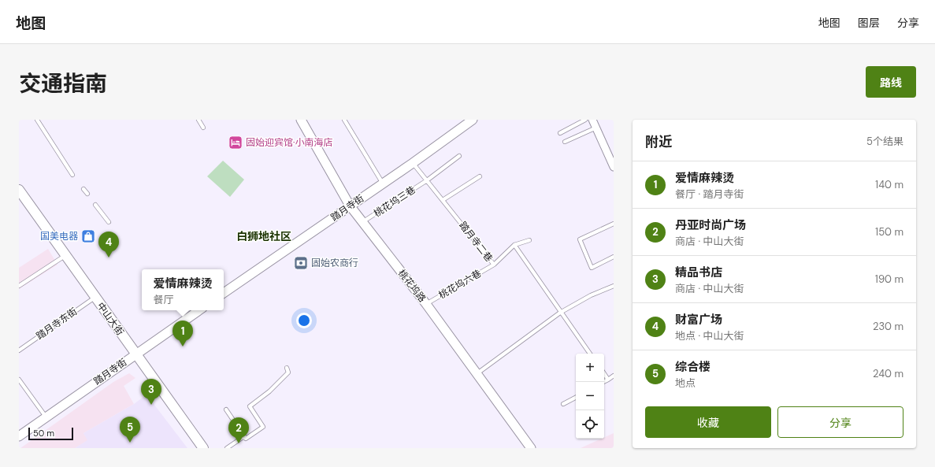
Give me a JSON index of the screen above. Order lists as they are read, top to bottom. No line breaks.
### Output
{"streets":{"main road":["中山大街"],"street":["踏月寺街","桃花坞路"],"lane":["桃花坞三巷","踏月寺二巷","桃花坞六巷","踏月寺东街"]},"crossings":[["桃花坞三巷","踏月寺二巷"],["桃花坞三巷","桃花坞路"],["踏月寺街","踏月寺二巷"],["踏月寺街","桃花坞路"],["踏月寺街","中山大街"],["踏月寺二巷","桃花坞六巷"],["桃花坞六巷","桃花坞路"],["中山大街","踏月寺东街"]],"districts":["白狮地社区"],"places":{"hotel":["固始迎宾馆·小南海店"],"shop":["国美电器"],"bank":["固始农商行"]},"scale_bar":"50 m","page":{"header":"地图","nav":["地图","图层","分享"],"title":"交通指南","buttons":["路线",["收藏","分享"]],"heading":["附近","5个结果"],"list":[{"mark":"1","name":"爱情麻辣烫","note":"餐厅 · 踏月寺街","value":"140 m"},{"mark":"2","name":"丹亚时尚广场","note":"商店 · 中山大街","value":"150 m"},{"mark":"3","name":"精品书店","note":"商店 · 中山大街","value":"190 m"},{"mark":"4","name":"财富广场","note":"地点 · 中山大街","value":"230 m"},{"mark":"5","name":"综合楼","note":"地点","value":"240 m"}],"pins":["4","1","3","5","2"],"popup":["爱情麻辣烫","餐厅"],"map_buttons":["+","−"],"scale":"50 m"}}
